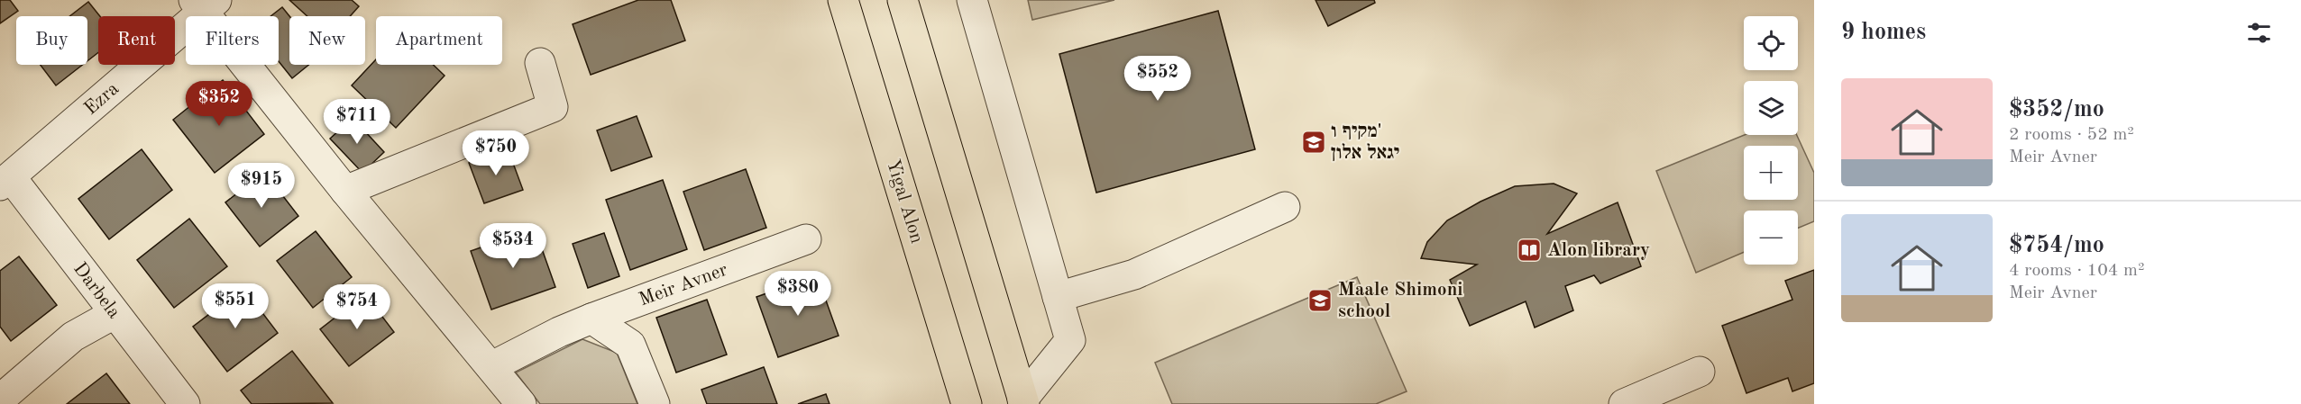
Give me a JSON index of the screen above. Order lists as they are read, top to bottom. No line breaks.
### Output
{"streets":{"main road":["Yigal Alon"],"street":["Ezra","Meir Avner","Darbela"]},"crossings":[["Ezra","Darbela"]],"places":{"school or university":["מקיף ו' יגאל אלון","Maale Shimoni school"],"library":["Alon library"]},"page":{"heading":"9 homes","map_buttons":["+","−"],"chip":["Buy","Rent","Filters","New","Apartment"],"price":["$552","$352","$711","$750","$915","$534","$380","$551","$754"],"list":[{"name":"$352/mo","note":"2 rooms · 52 m² · Meir Avner"},{"name":"$754/mo","note":"4 rooms · 104 m² · Meir Avner"}]}}
